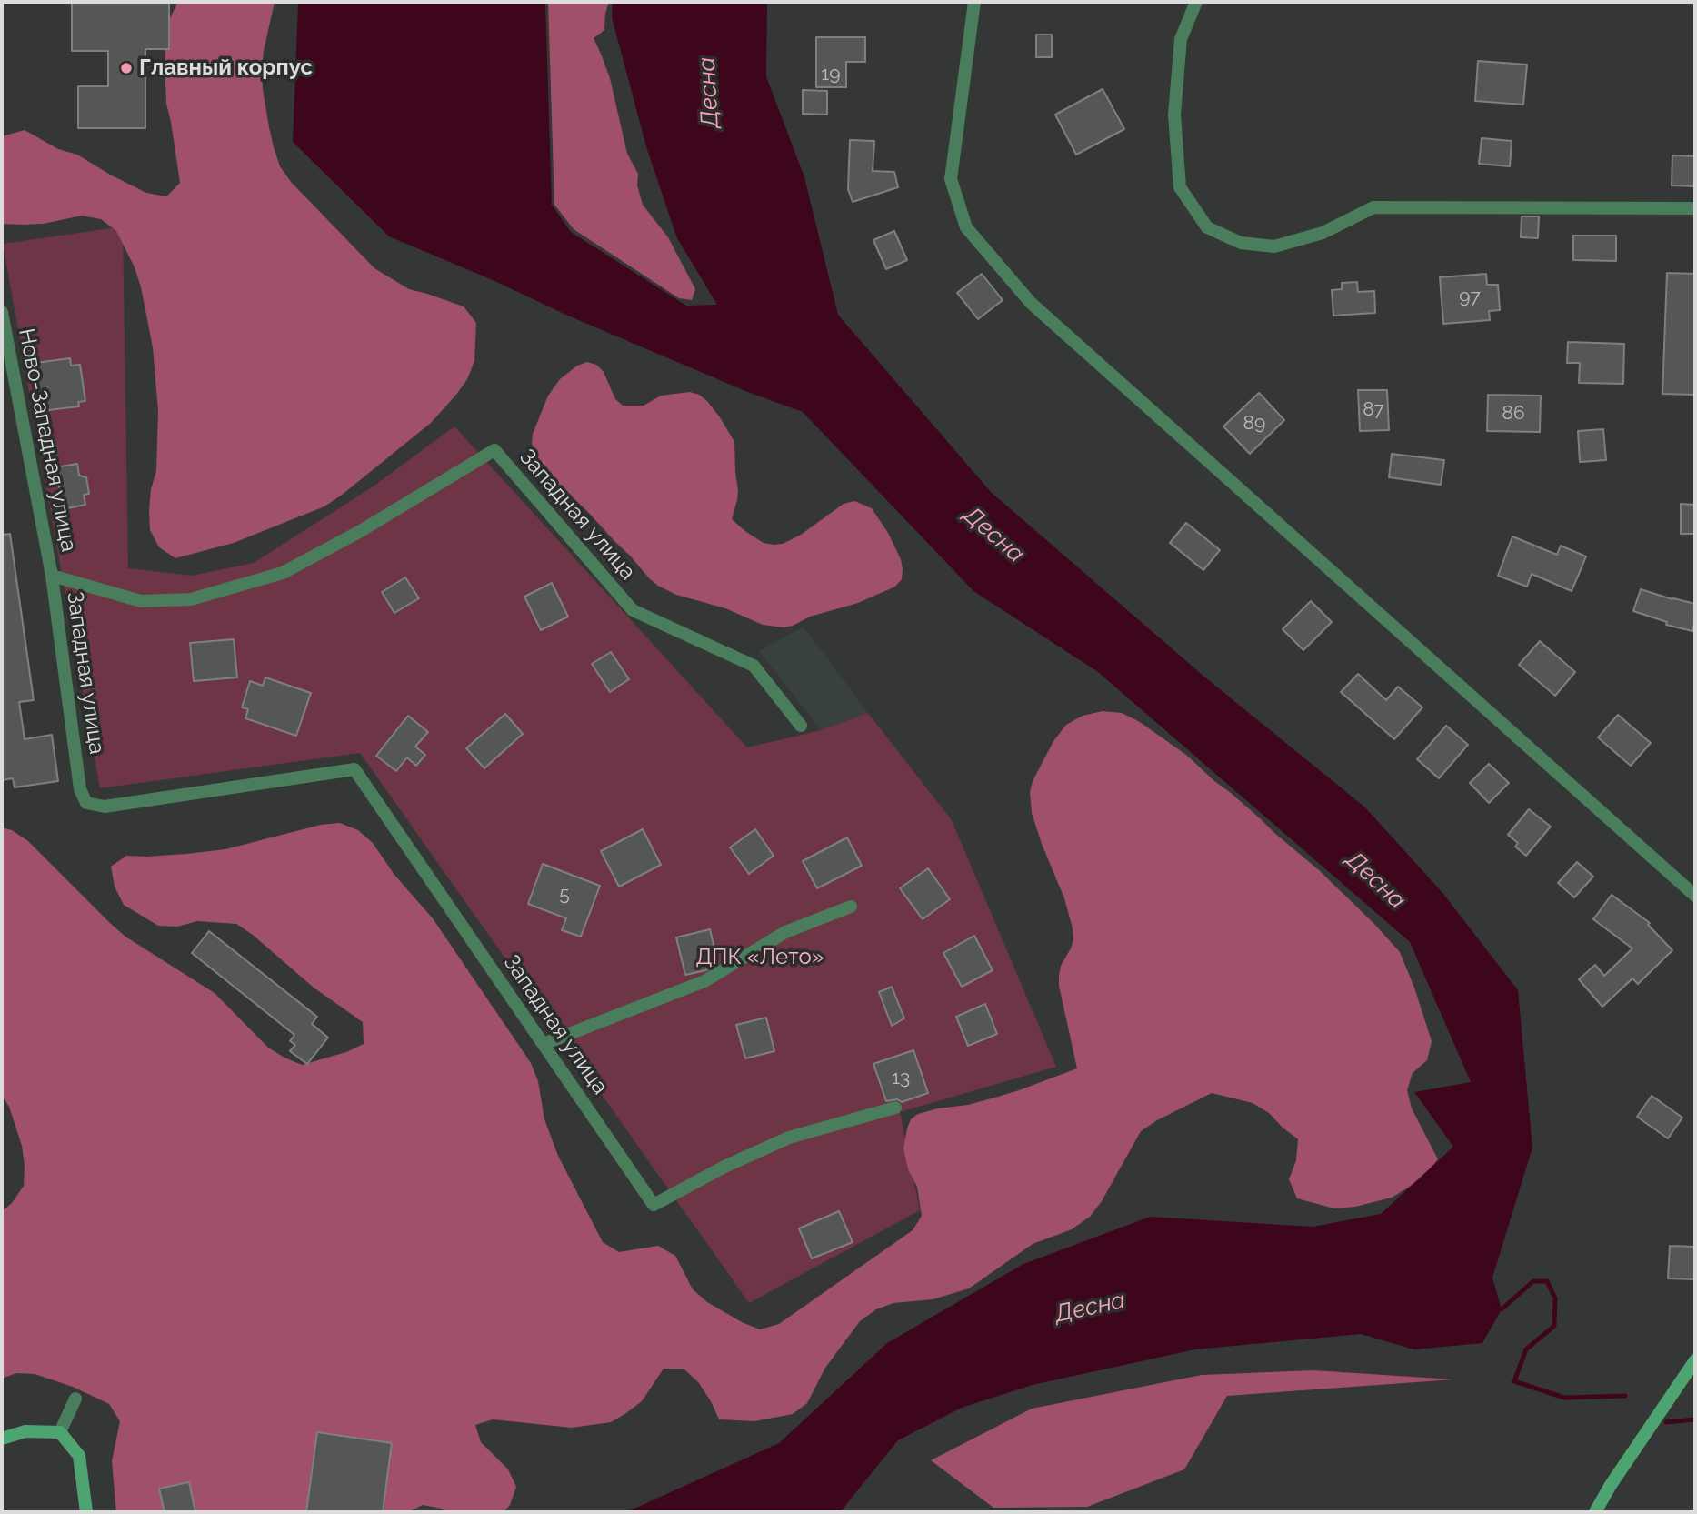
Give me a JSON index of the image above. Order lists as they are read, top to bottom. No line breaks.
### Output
{"streets":{"street":["Ново-Западная улица","Западная улица"]},"crossings":[["Ново-Западная улица","Западная улица"]],"water":["Десна"],"parks":["ДПК «Лето»"],"places":["Главный корпус"],"house_numbers":["19","97","87","86","89","5","13"]}
